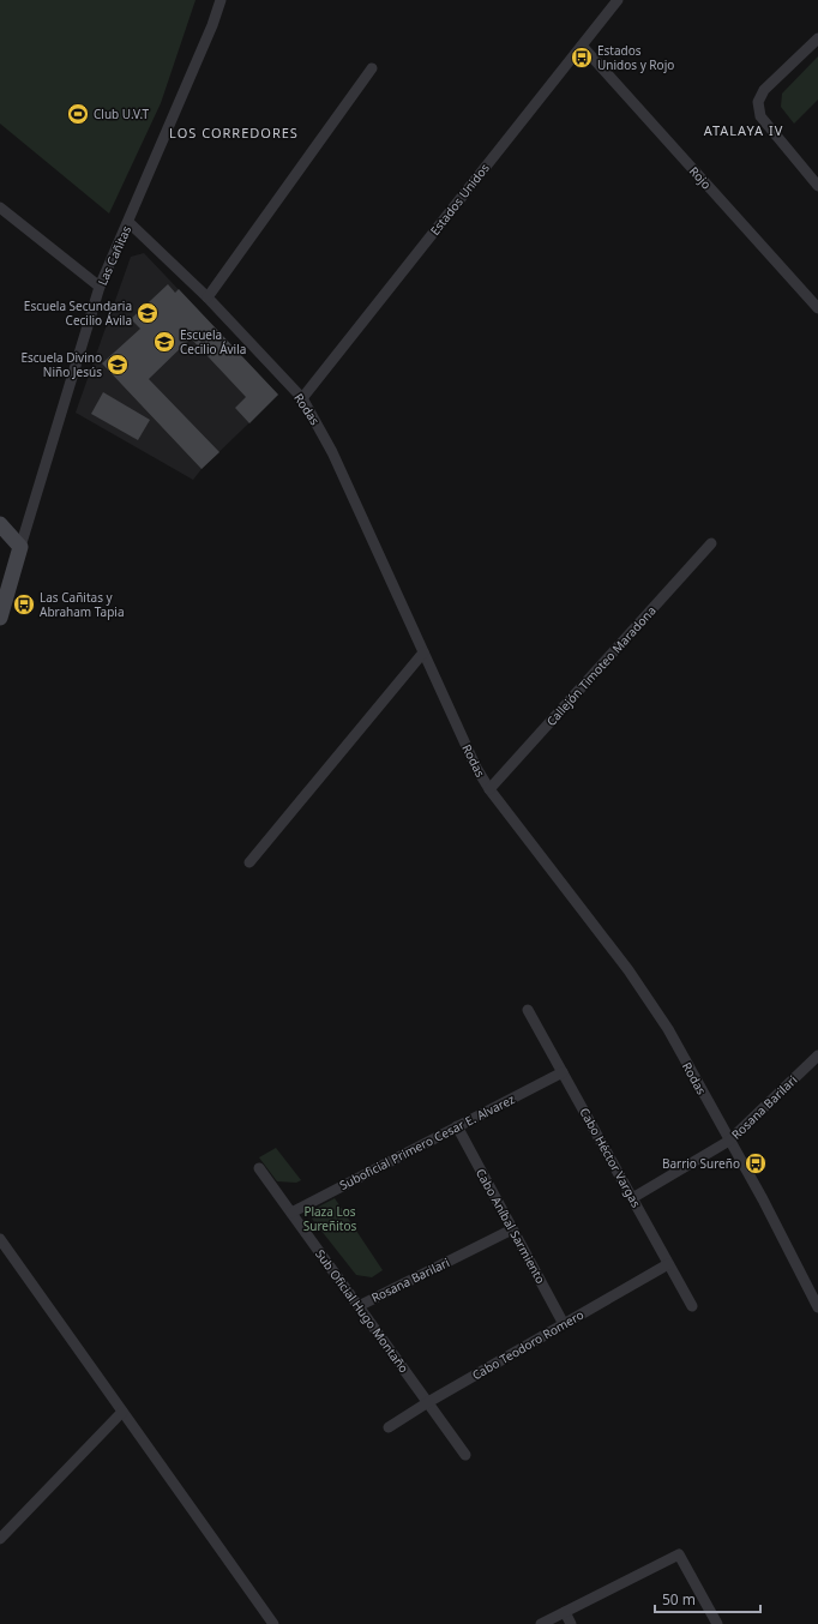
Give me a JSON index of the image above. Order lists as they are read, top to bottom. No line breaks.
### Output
{"streets":{"street":["Rojo","Estados Unidos","Las Cañitas","Rodas","Callejón Timoteo Maradona","Rosana Barilari","Suboficial Primero Cesar E. Alvarez","Cabo Héctor Vargas","Cabo Aníbal Sarmiento","Sub Oficial Hugo Montaño","Cabo Teodoro Romero"]},"crossings":[["Rojo","Estados Unidos"],["Estados Unidos","Rodas"],["Las Cañitas","Rodas"],["Rodas","Callejón Timoteo Maradona"],["Rodas","Rosana Barilari"],["Rosana Barilari","Cabo Héctor Vargas"],["Rosana Barilari","Cabo Aníbal Sarmiento"],["Rosana Barilari","Sub Oficial Hugo Montaño"],["Suboficial Primero Cesar E. Alvarez","Cabo Héctor Vargas"],["Suboficial Primero Cesar E. Alvarez","Cabo Aníbal Sarmiento"],["Suboficial Primero Cesar E. Alvarez","Sub Oficial Hugo Montaño"],["Cabo Héctor Vargas","Cabo Teodoro Romero"],["Cabo Aníbal Sarmiento","Cabo Teodoro Romero"],["Sub Oficial Hugo Montaño","Cabo Teodoro Romero"]],"districts":["ATALAYA IV","LOS CORREDORES"],"parks":["Plaza Los Sureñitos"],"places":{"bus stop":["Estados Unidos y Rojo","Las Cañitas y Abraham Tapia","Barrio Sureño"],"sports":["Club U.V.T"],"school or university":["Escuela Secundaria Cecilio Ávila","Escuela Cecilio Ávila","Escuela Divino Niño Jesús"]},"scale_bar":"50 m"}
